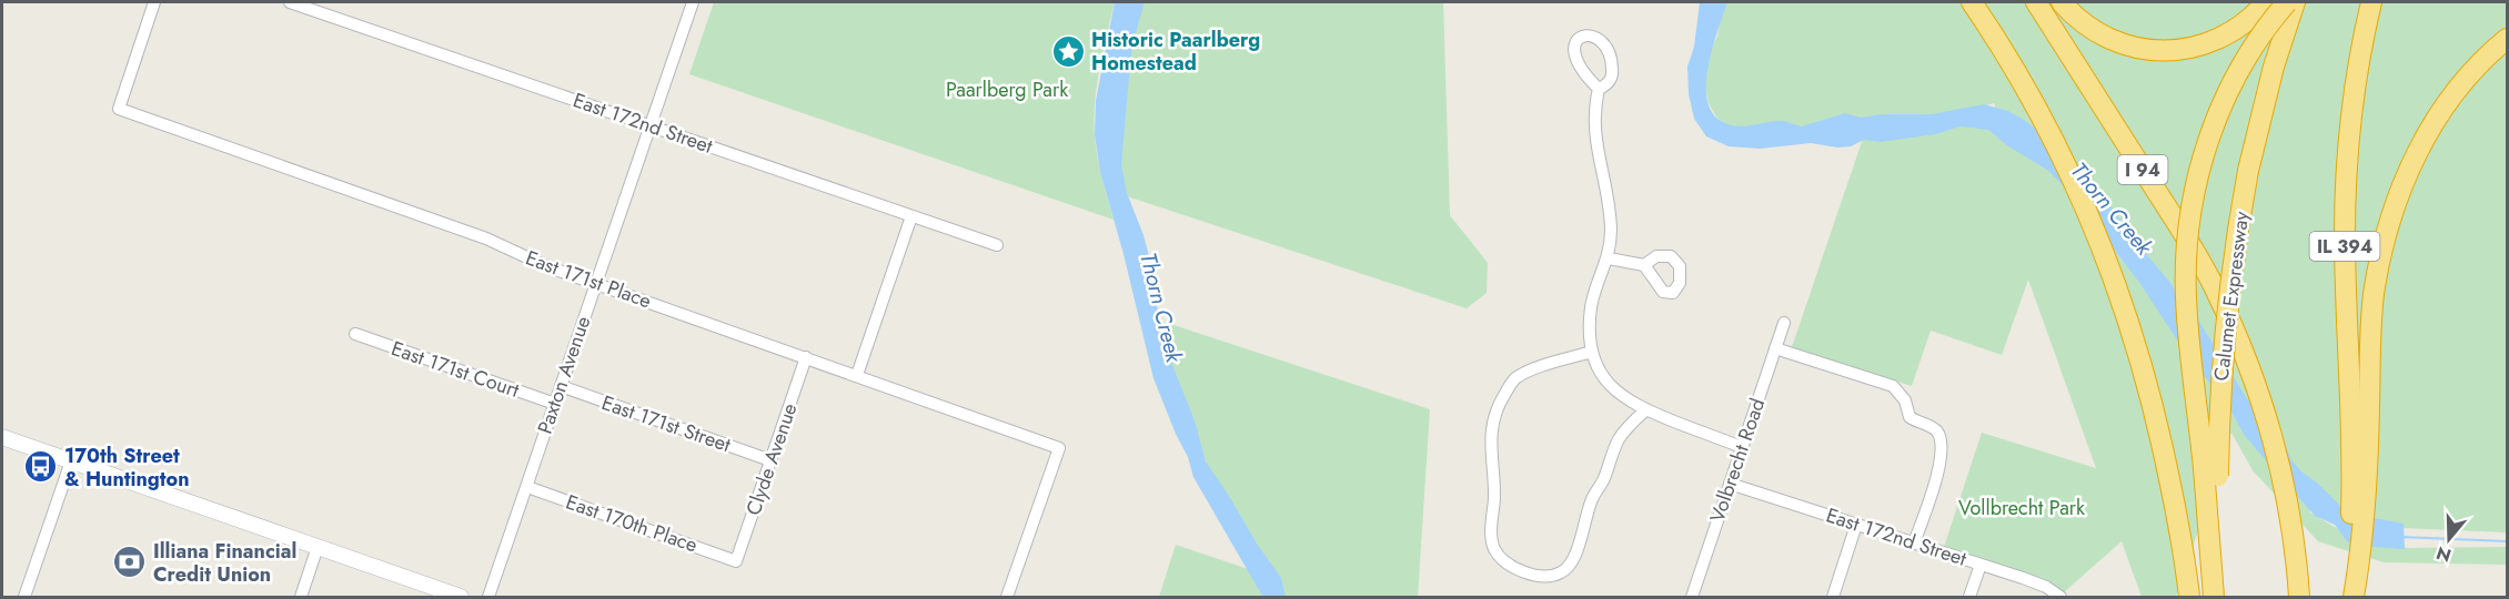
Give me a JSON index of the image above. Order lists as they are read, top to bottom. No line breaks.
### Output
{"streets":{"highway":["I 94","IL 394","Calumet Expressway"],"street":["East 172nd Street","East 171st Place","East 171st Court","Paxton Avenue","East 171st Street","Clyde Avenue","Volbrecht Road","East 170th Place"]},"crossings":[["East 172nd Street","Paxton Avenue"],["East 172nd Street","Volbrecht Road"],["East 171st Place","Paxton Avenue"],["East 171st Place","Clyde Avenue"],["East 171st Court","Paxton Avenue"],["Paxton Avenue","East 171st Street"],["Paxton Avenue","East 170th Place"],["East 171st Street","Clyde Avenue"],["Clyde Avenue","East 170th Place"]],"water":["Thorn Creek"],"parks":["Paarlberg Park","Vollbrecht Park"],"places":{"place":["Historic Paarlberg Homestead"],"bus stop":["170th Street & Huntington"],"bank":["Illiana Financial Credit Union"]},"north":"bottom"}
